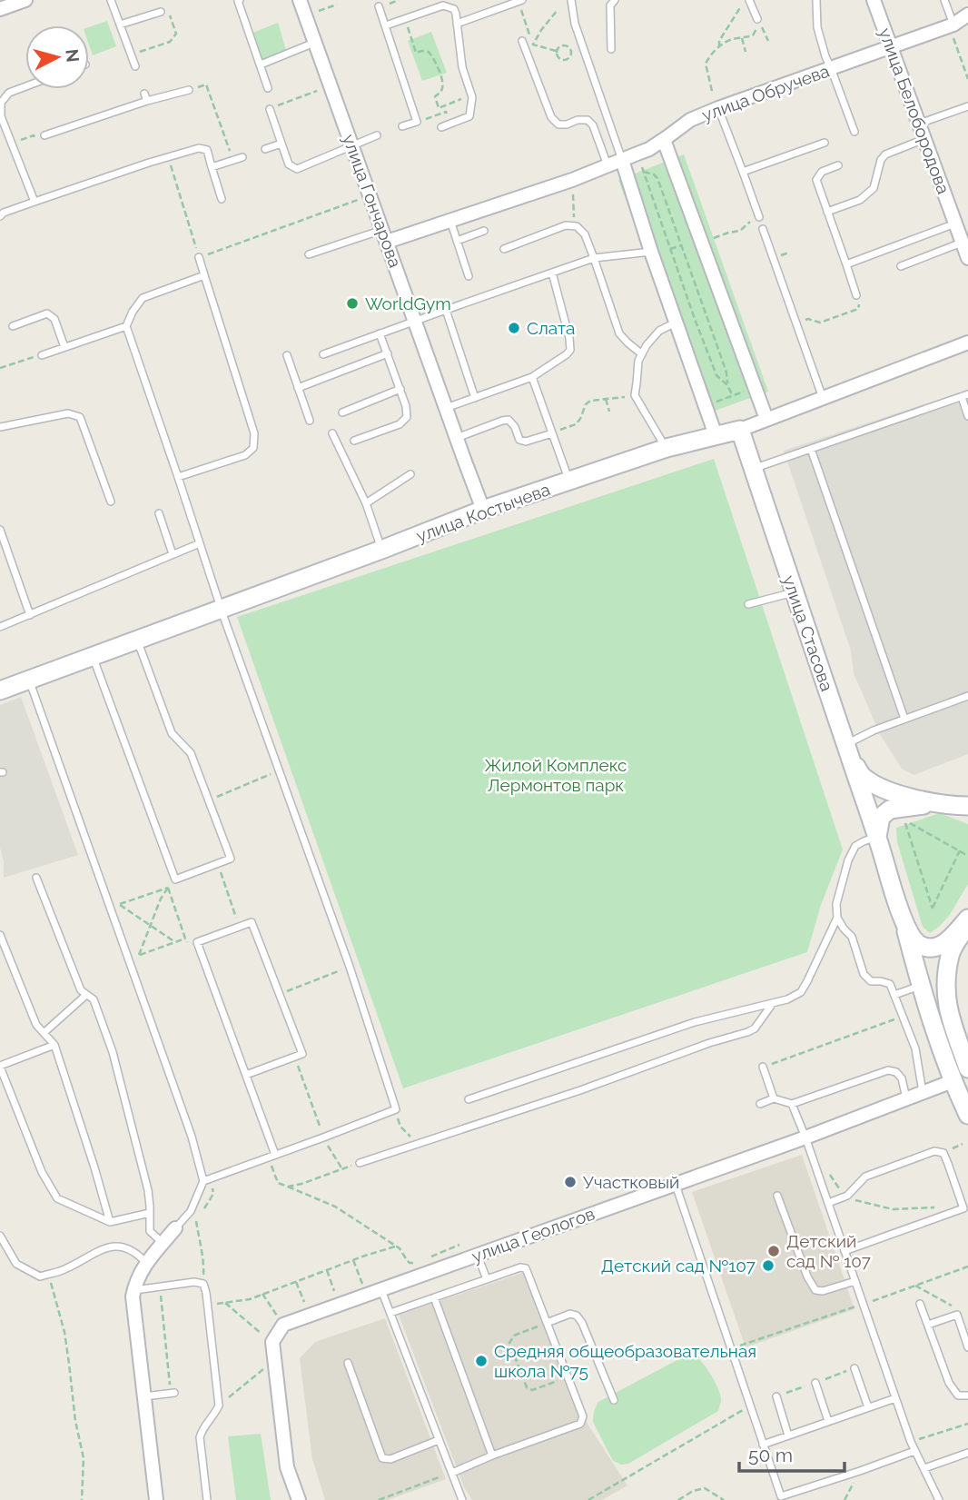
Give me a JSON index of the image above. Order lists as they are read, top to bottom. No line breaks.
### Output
{"streets":{"street":["улица Обручева","улица Белобородова","улица Гончарова","улица Костычева","улица Стасова","улица Геологов"]},"crossings":[["улица Обручева","улица Белобородова"],["улица Обручева","улица Гончарова"],["улица Гончарова","улица Костычева"],["улица Костычева","улица Стасова"],["улица Стасова","улица Геологов"]],"parks":["Жилой Комплекс Лермонтов парк"],"places":["WorldGym","Слата","Участковый","Детский сад № 107","Детский сад №107","Средняя общеобразовательная школа №75"],"scale_bar":"50 m","north":"right"}
